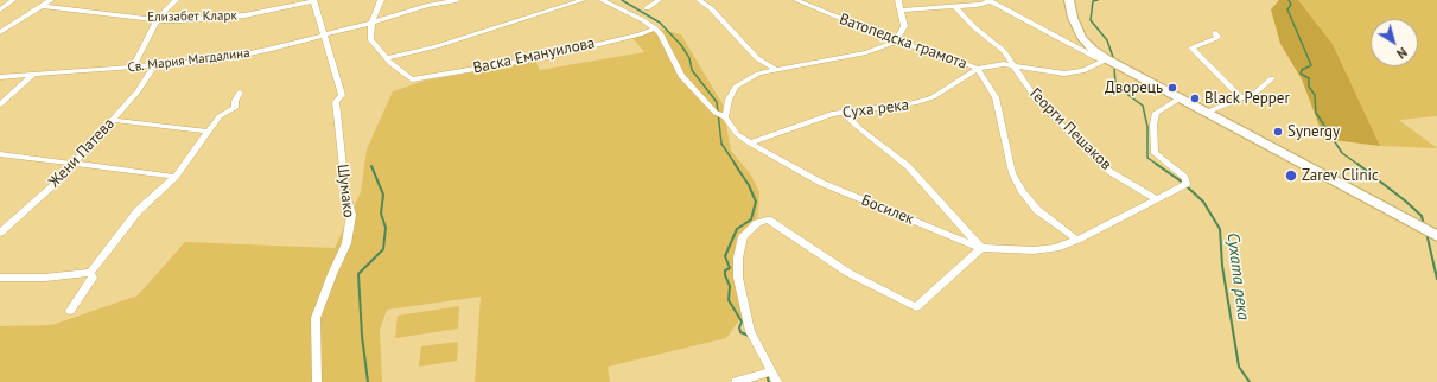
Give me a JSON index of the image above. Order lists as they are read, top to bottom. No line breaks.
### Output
{"streets":{"street":["Елизабет Кларк","Ватопедска грамота","Васка Емануилова","Св. Мария Магдалина","Суха река","Георги Пешаков","Жени Патева","Шумако","Босилек"]},"crossings":[["Елизабет Кларк","Шумако"],["Ватопедска грамота","Суха река"],["Ватопедска грамота","Босилек"],["Св. Мария Магдалина","Жени Патева"],["Св. Мария Магдалина","Шумако"],["Суха река","Георги Пешаков"],["Суха река","Босилек"],["Георги Пешаков","Босилек"]],"water":["Сухата река"],"places":["Дворець","Black Pepper","Synergy","Zarev Clinic"],"north":"bottom right"}
